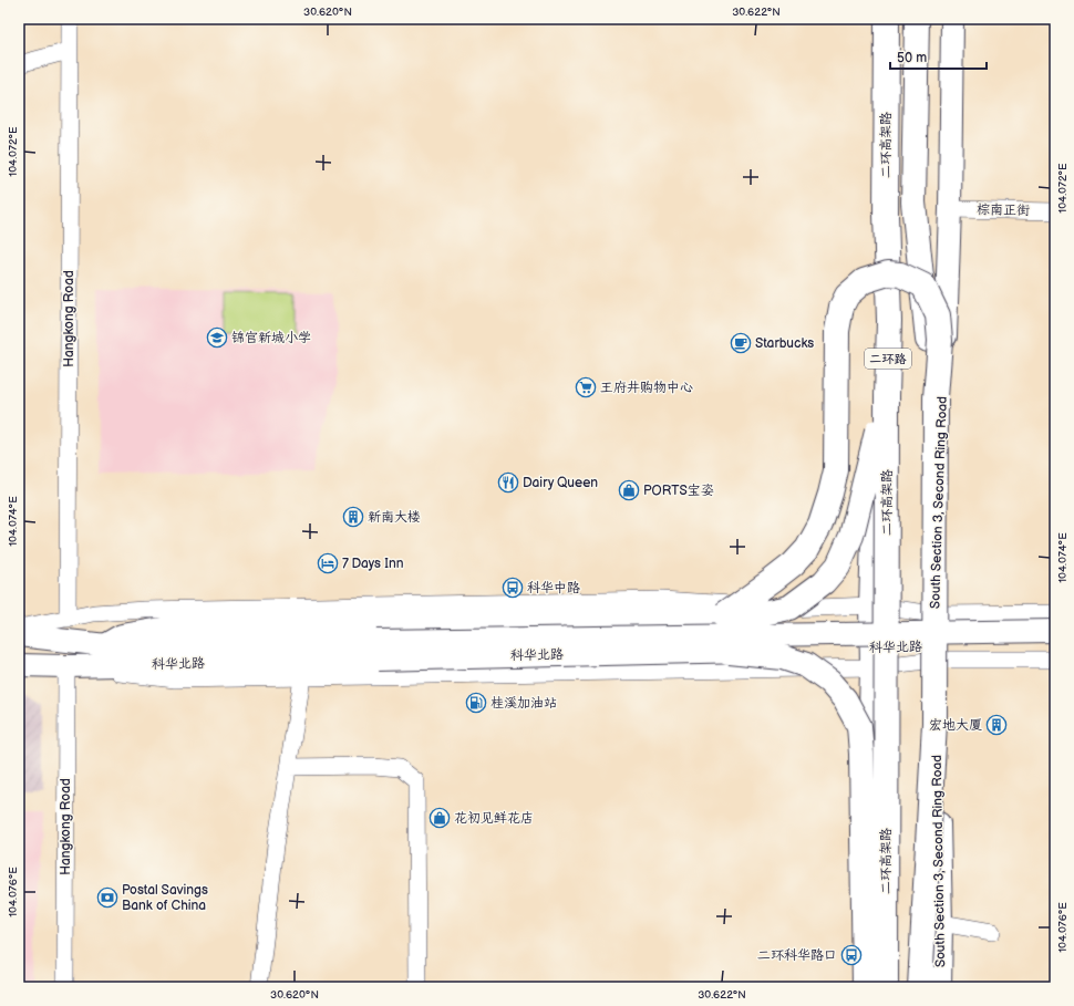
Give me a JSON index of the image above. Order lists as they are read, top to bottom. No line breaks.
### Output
{"streets":{"highway":["二环高架路","二环路"],"main road":["South Section 3, Second Ring Road","科华北路"],"street":["棕南正街","Hangkong Road"]},"crossings":[["棕南正街","South Section 3, Second Ring Road"],["Hangkong Road","科华北路"]],"places":{"school or university":["锦官新城小学"],"cafe":["Starbucks"],"supermarket":["王府井购物中心"],"restaurant":["Dairy Queen"],"shop":["PORTS宝姿","花初见鲜花店"],"building":["新南大楼","宏地大厦"],"hotel":["7 Days Inn"],"bus stop":["科华中路","二环科华路口"],"fuel station":["桂溪加油站"],"bank":["Postal Savings Bank of China"]},"scale_bar":"50 m","coordinates":["30.620°N","30.622°N","104.072°E","104.074°E","104.076°E"]}
